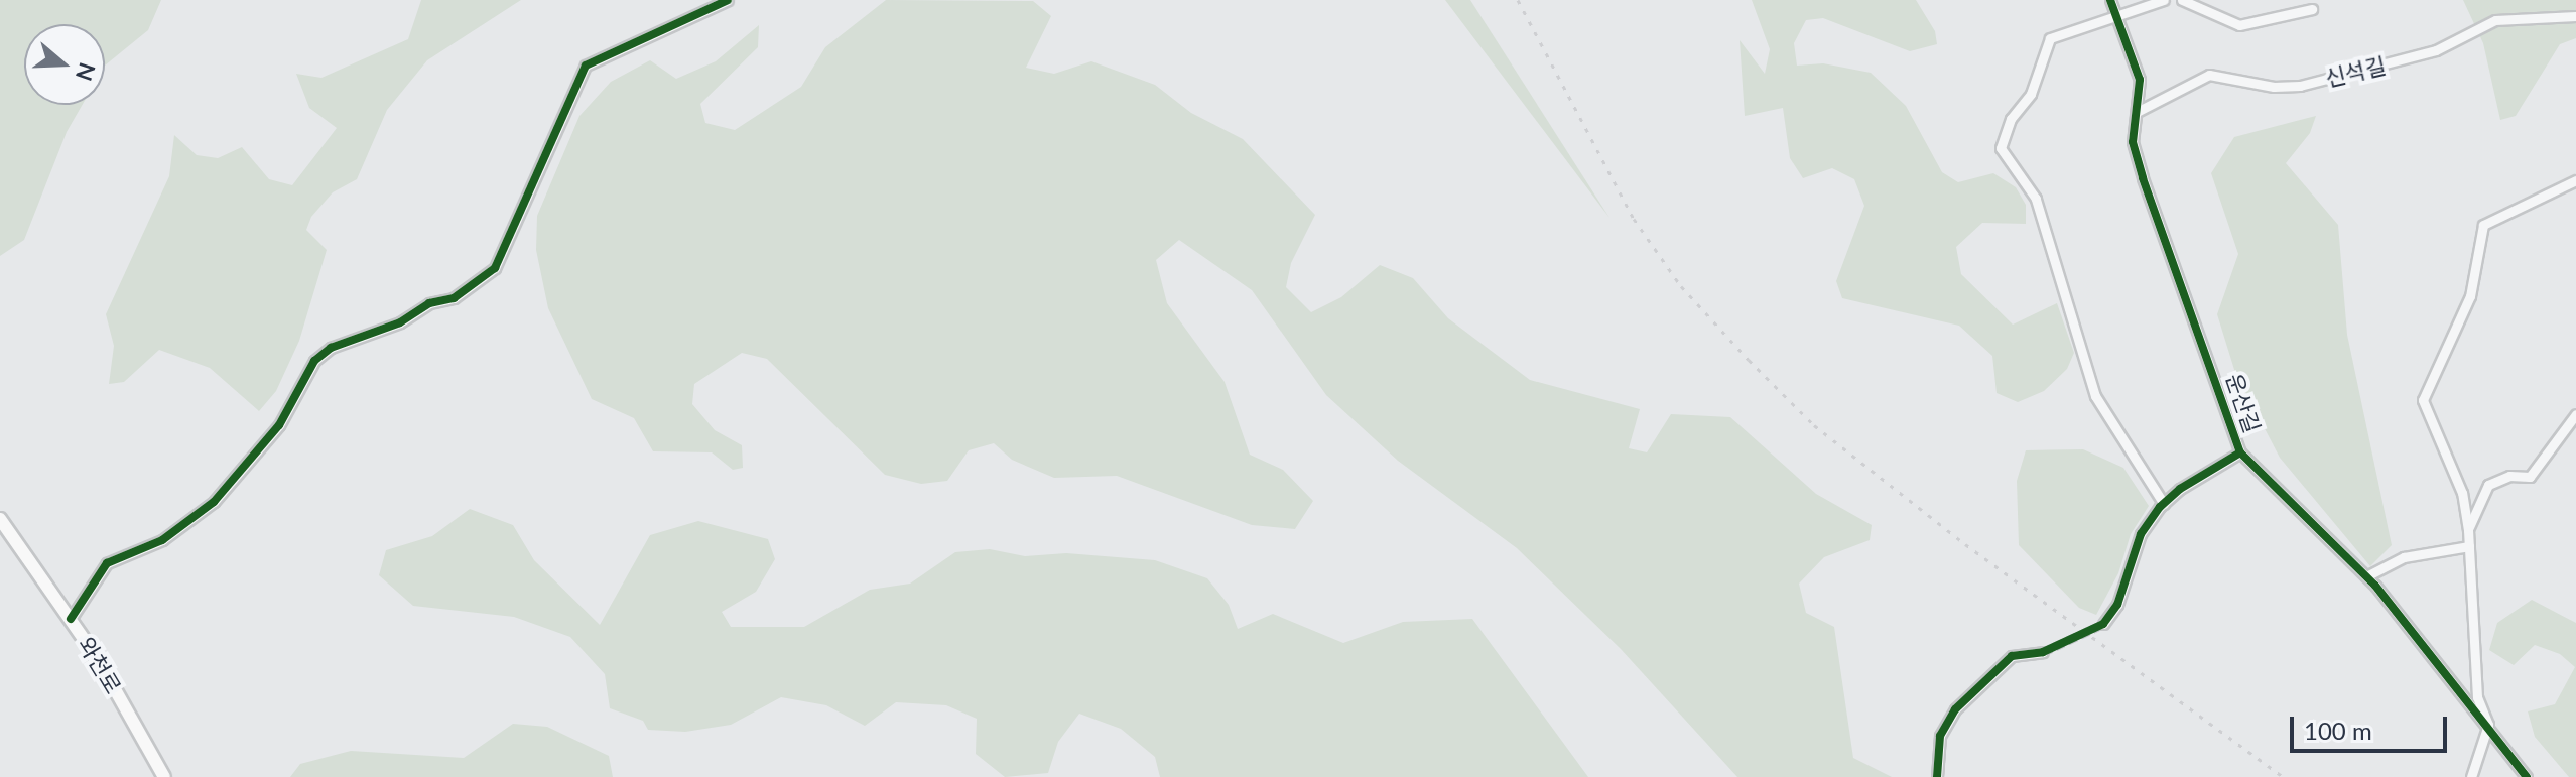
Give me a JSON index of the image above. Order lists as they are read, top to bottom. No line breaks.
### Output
{"streets":{"street":["신석길","운산길","와천로"]},"crossings":[["신석길","운산길"]],"scale_bar":"100 m","north":"right"}
